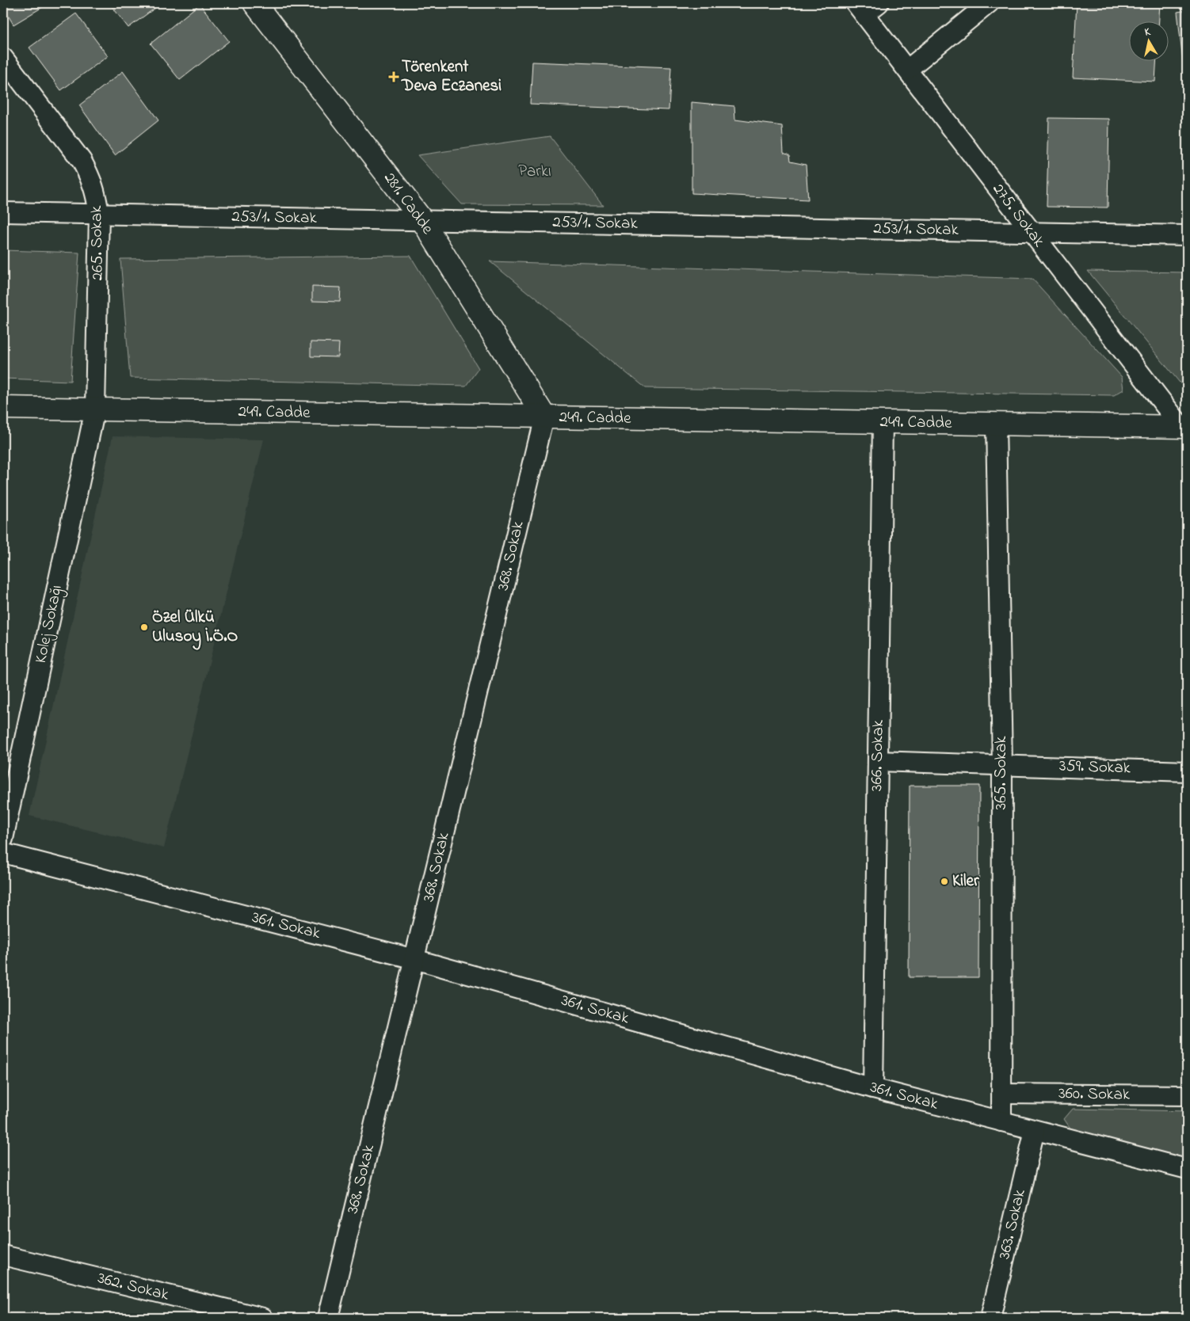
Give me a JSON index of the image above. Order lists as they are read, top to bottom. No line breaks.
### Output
{"streets":{"street":["281. Cadde","275. Sokak","253/1. Sokak","265. Sokak","249. Cadde","368. Sokak","Kolej Sokağı","366. Sokak","359. Sokak","365. Sokak","361. Sokak","360. Sokak","363. Sokak","362. Sokak"]},"crossings":[["281. Cadde","253/1. Sokak"],["281. Cadde","249. Cadde"],["281. Cadde","368. Sokak"],["275. Sokak","253/1. Sokak"],["275. Sokak","249. Cadde"],["253/1. Sokak","265. Sokak"],["265. Sokak","249. Cadde"],["265. Sokak","Kolej Sokağı"],["249. Cadde","368. Sokak"],["249. Cadde","Kolej Sokağı"],["249. Cadde","366. Sokak"],["249. Cadde","365. Sokak"],["368. Sokak","361. Sokak"],["366. Sokak","359. Sokak"],["366. Sokak","361. Sokak"],["359. Sokak","365. Sokak"],["365. Sokak","361. Sokak"],["365. Sokak","360. Sokak"],["361. Sokak","363. Sokak"]],"parks":["Parkı"],"places":{"health":["Törenkent Deva Eczanesi"],"other":["Özel Ülkü Ulusoy İ.Ö.O","Kiler"]},"north":"top"}
